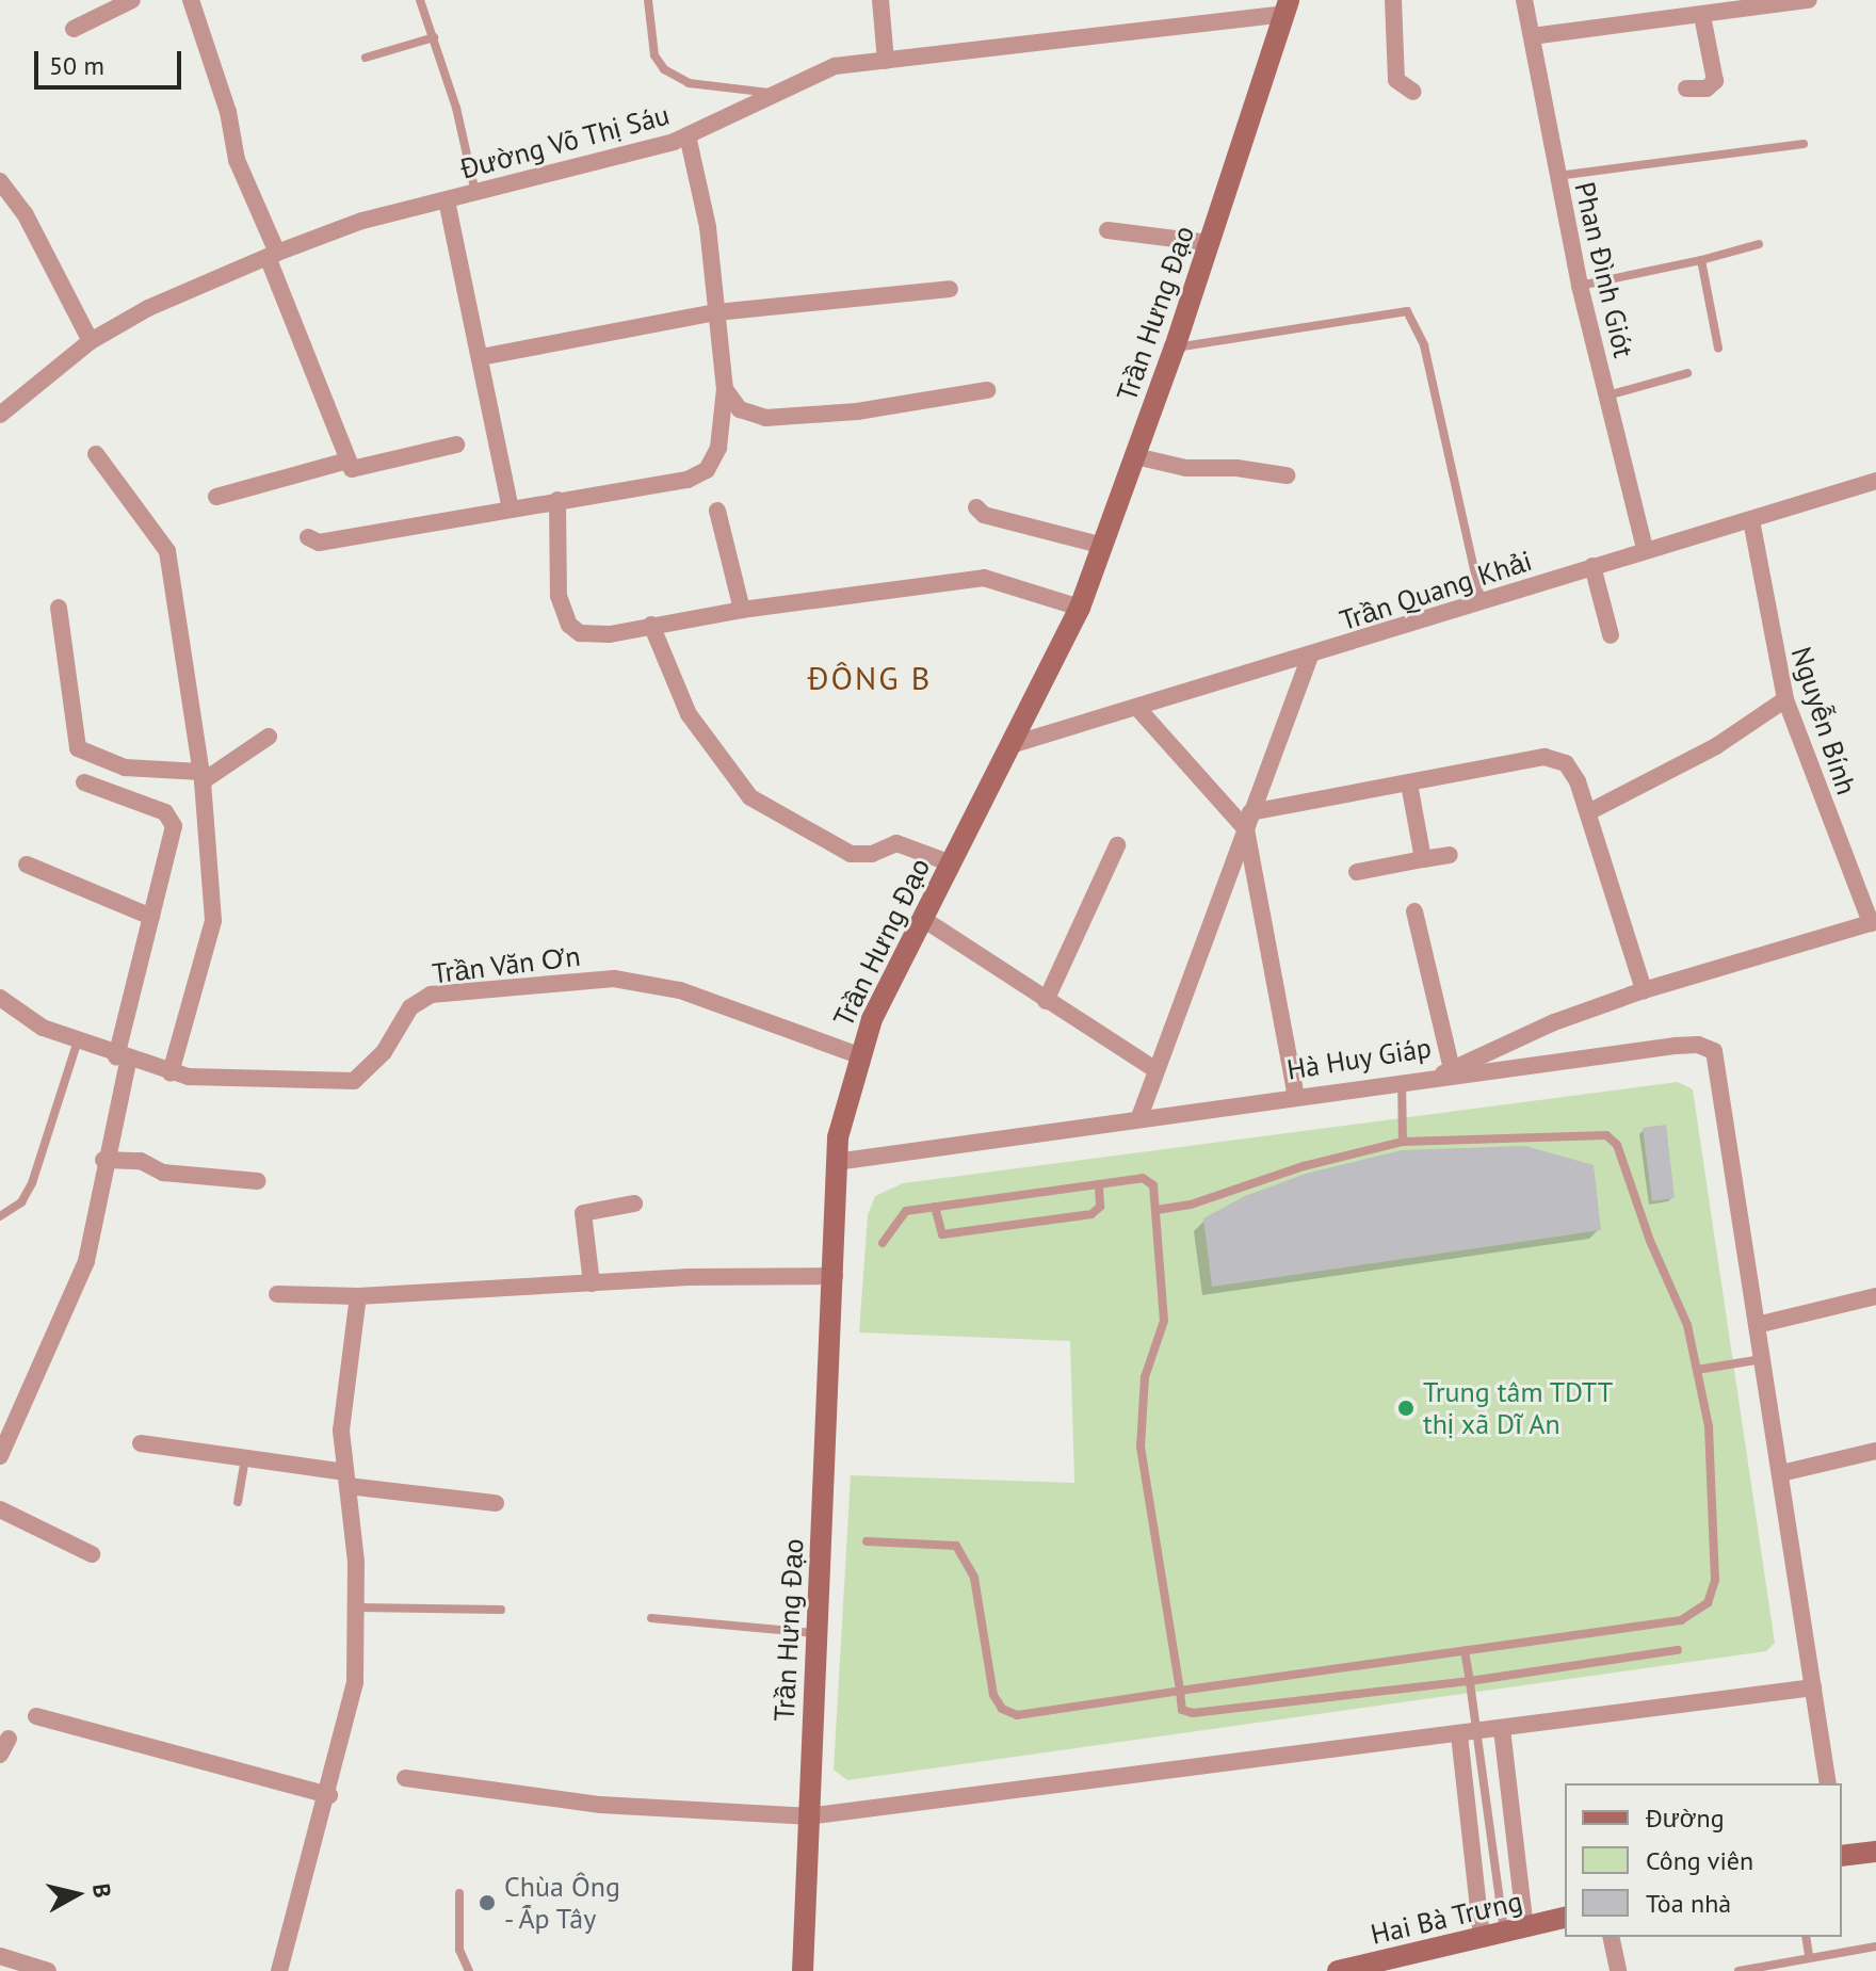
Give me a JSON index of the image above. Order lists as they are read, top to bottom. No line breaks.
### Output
{"streets":{"main road":["Trần Hưng Đạo","Hai Bà Trưng"],"street":["Đường Võ Thị Sáu","Phan Đình Giót","Trần Quang Khải","Nguyễn Bính","Trần Văn Ơn","Hà Huy Giáp"]},"crossings":[["Đường Võ Thị Sáu","Trần Hưng Đạo"],["Phan Đình Giót","Trần Quang Khải"],["Trần Hưng Đạo","Trần Quang Khải"],["Trần Hưng Đạo","Trần Văn Ơn"],["Trần Hưng Đạo","Hà Huy Giáp"],["Trần Quang Khải","Nguyễn Bính"],["Nguyễn Bính","Hà Huy Giáp"]],"districts":["ĐÔNG B"],"places":["Trung tâm TDTT thị xã Dĩ An","Chùa Ông - Ấp Tây"],"legend":["Đường","Công viên","Tòa nhà"],"scale_bar":"50 m","north":"right"}
